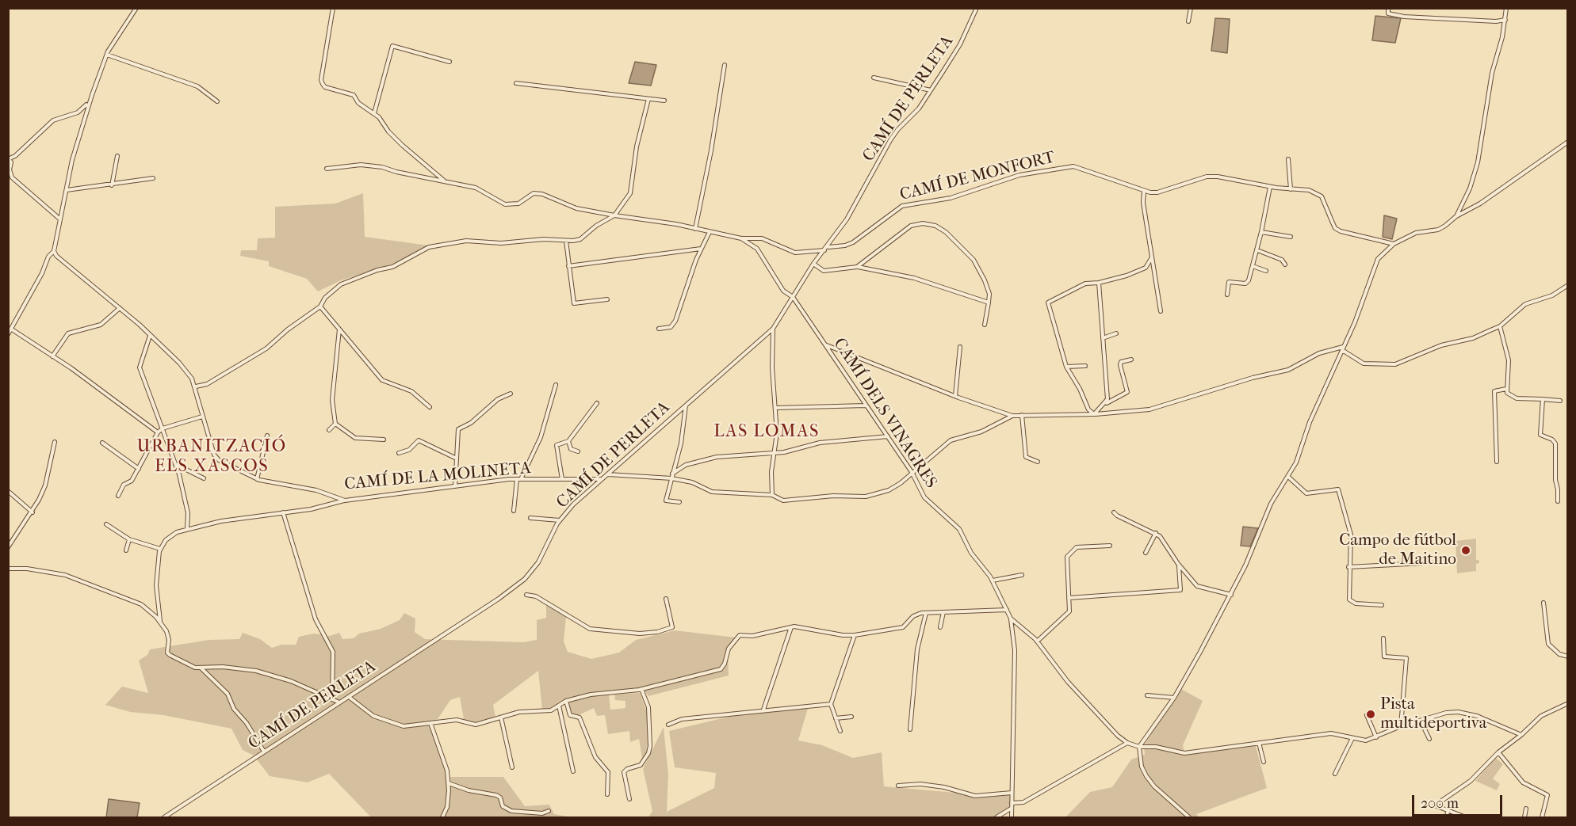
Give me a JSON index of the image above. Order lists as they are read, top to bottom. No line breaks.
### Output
{"streets":{"street":["CAMÍ DE PERLETA","CAMÍ DE MONFORT","CAMÍ DELS VINAGRES","CAMÍ DE LA MOLINETA"]},"crossings":[["CAMÍ DE PERLETA","CAMÍ DE MONFORT"],["CAMÍ DE PERLETA","CAMÍ DELS VINAGRES"],["CAMÍ DE PERLETA","CAMÍ DE LA MOLINETA"],["CAMÍ DE MONFORT","CAMÍ DELS VINAGRES"]],"districts":["LAS LOMAS","URBANITZACIÓ ELS XASCOS"],"places":["Campo de fútbol de Maitino","Pista multideportiva"],"scale_bar":"200 m"}
